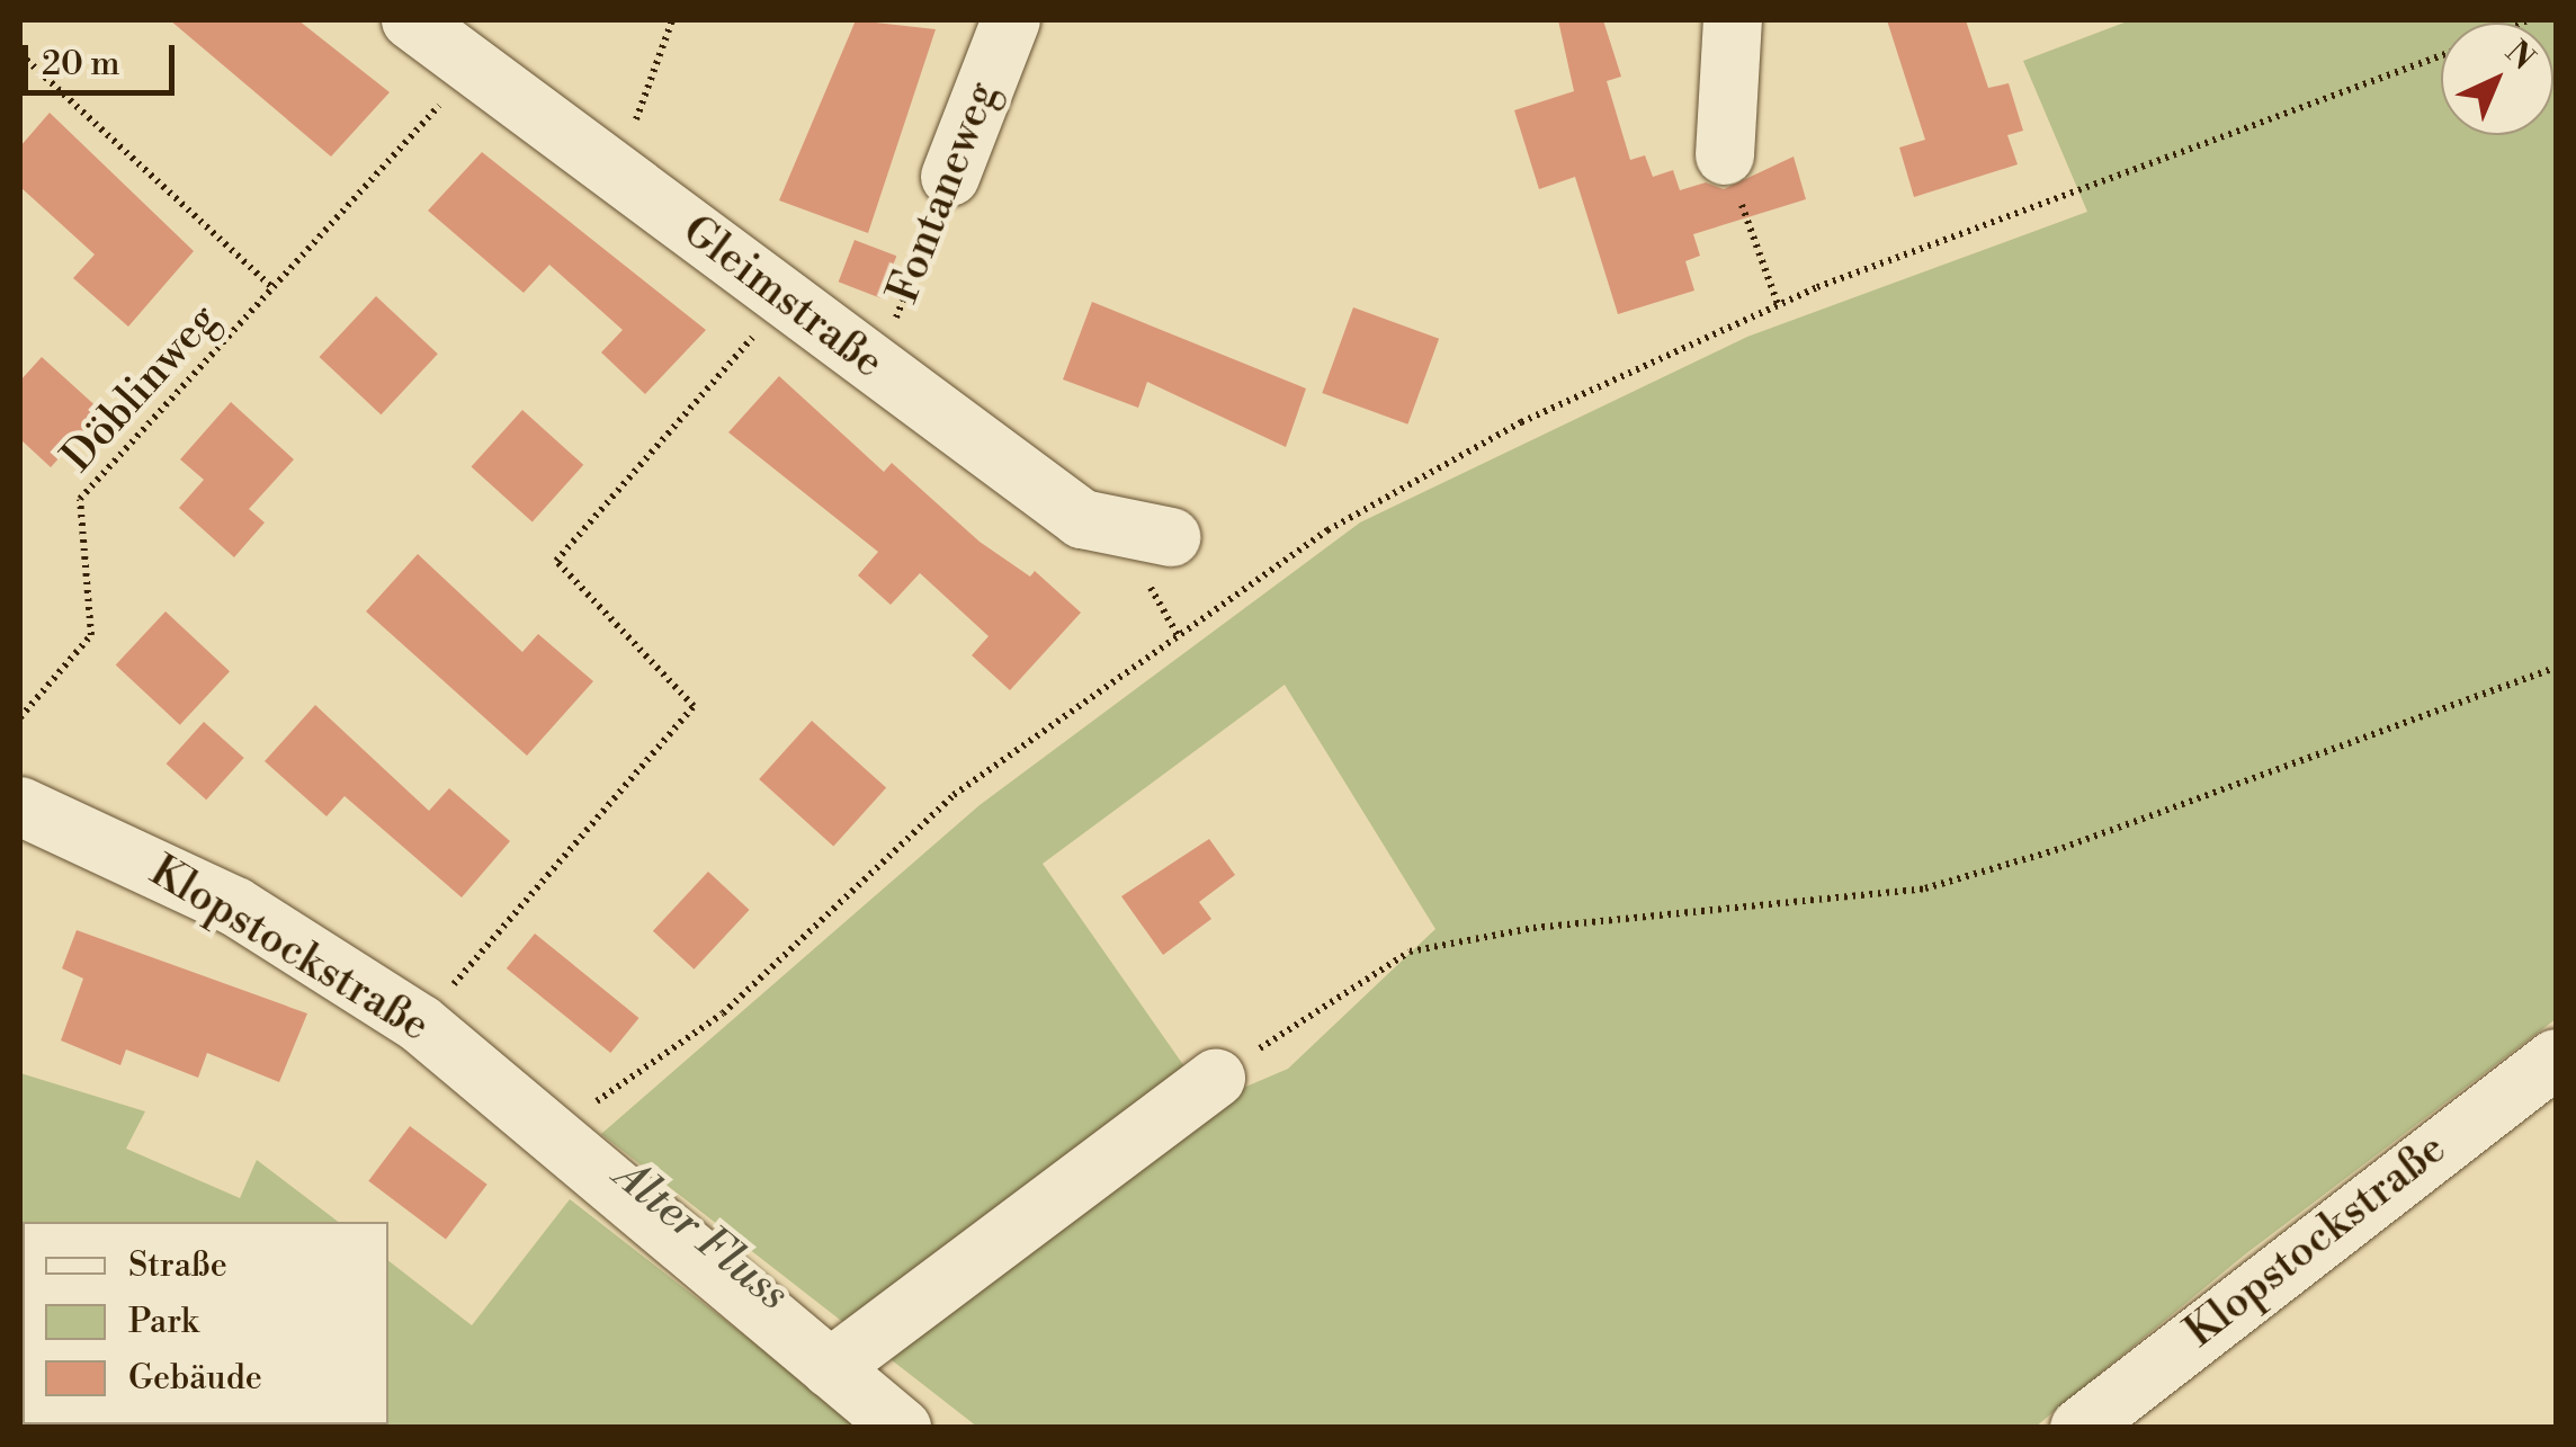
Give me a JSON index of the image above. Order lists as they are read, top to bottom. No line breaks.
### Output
{"streets":{"street":["Fontaneweg","Gleimstraße","Klopstockstraße"],"path":["Döblinweg"]},"crossings":[["Fontaneweg","Gleimstraße"],["Gleimstraße","Döblinweg"]],"water":["Alter Fluss"],"legend":["Straße","Park","Gebäude"],"scale_bar":"20 m","north":"top right"}
